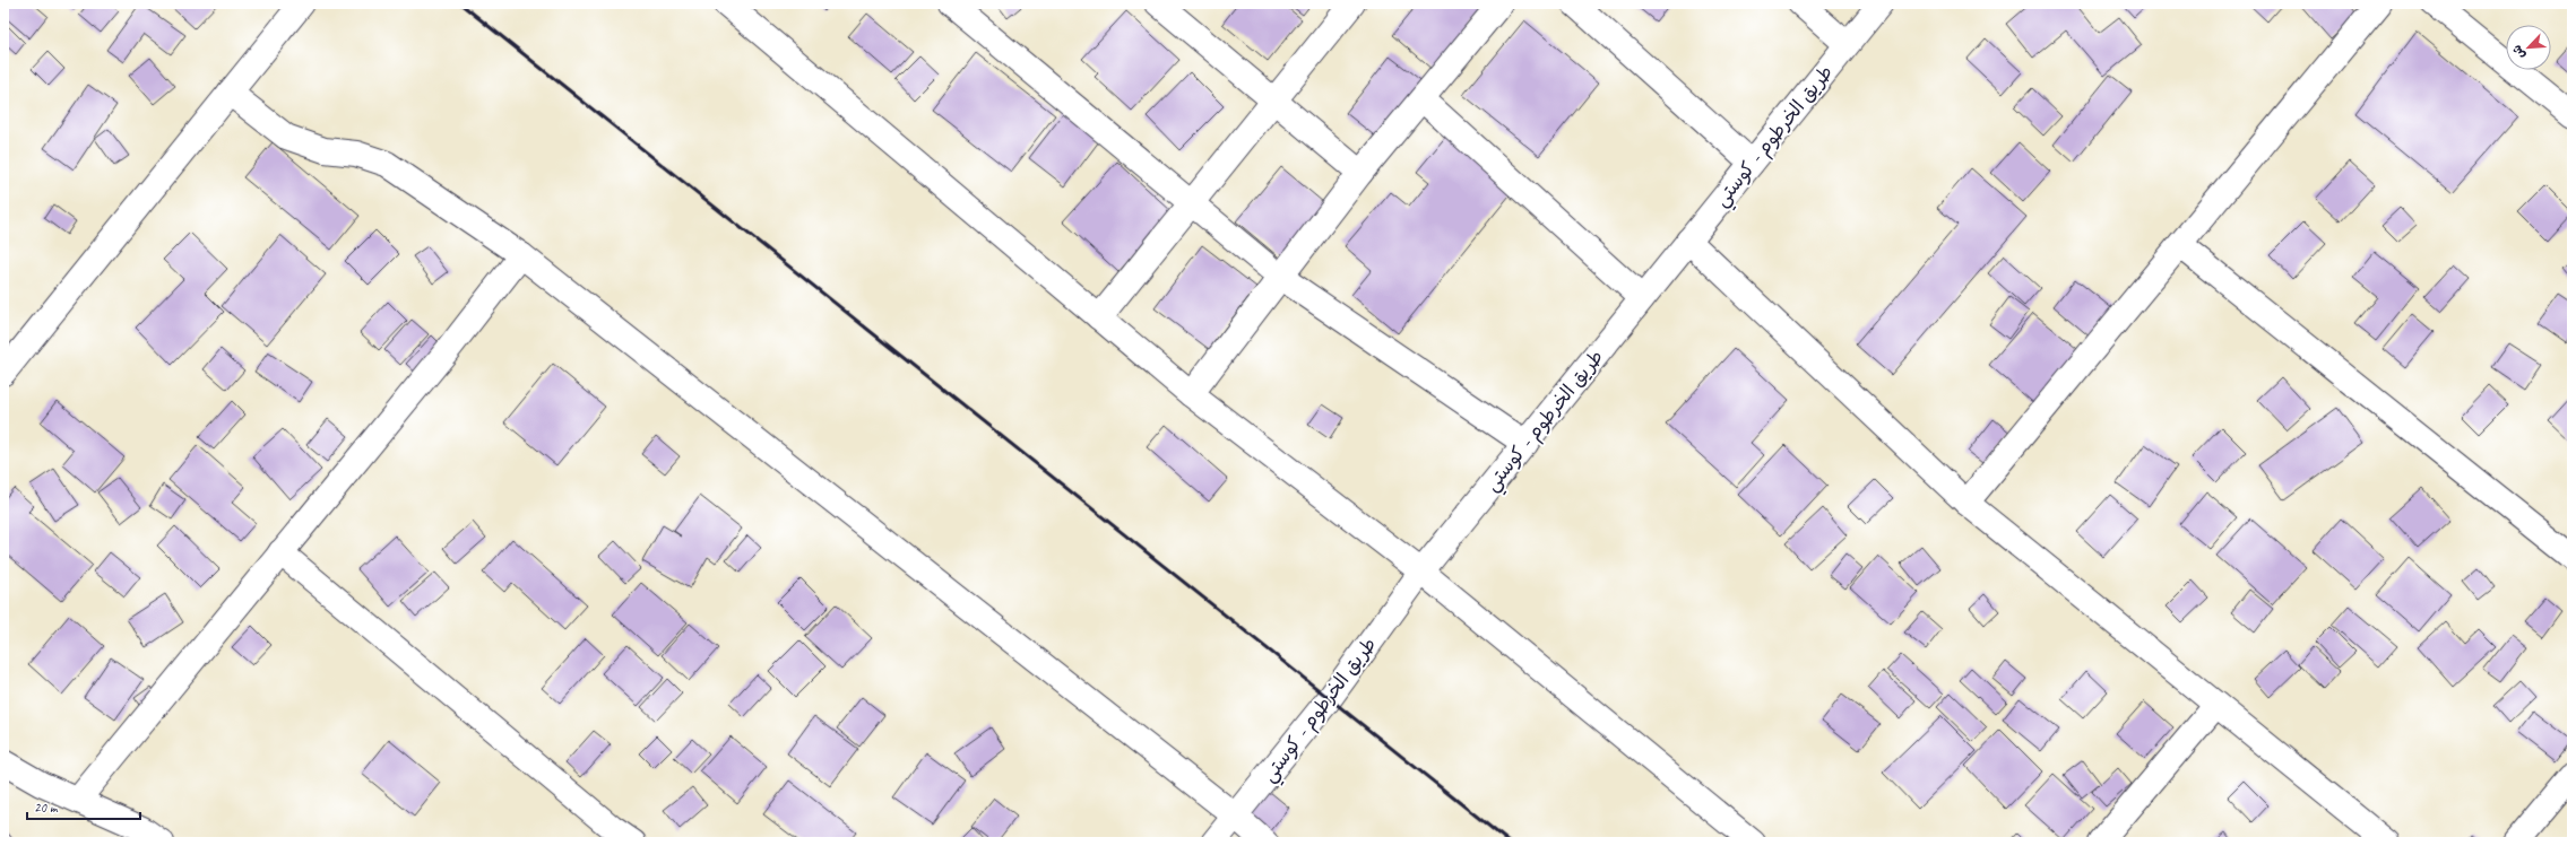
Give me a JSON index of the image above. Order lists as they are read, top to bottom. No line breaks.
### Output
{"streets":{"main road":["طريق الخرطوم - كوستي"]},"scale_bar":"20 m","north":"bottom left"}
